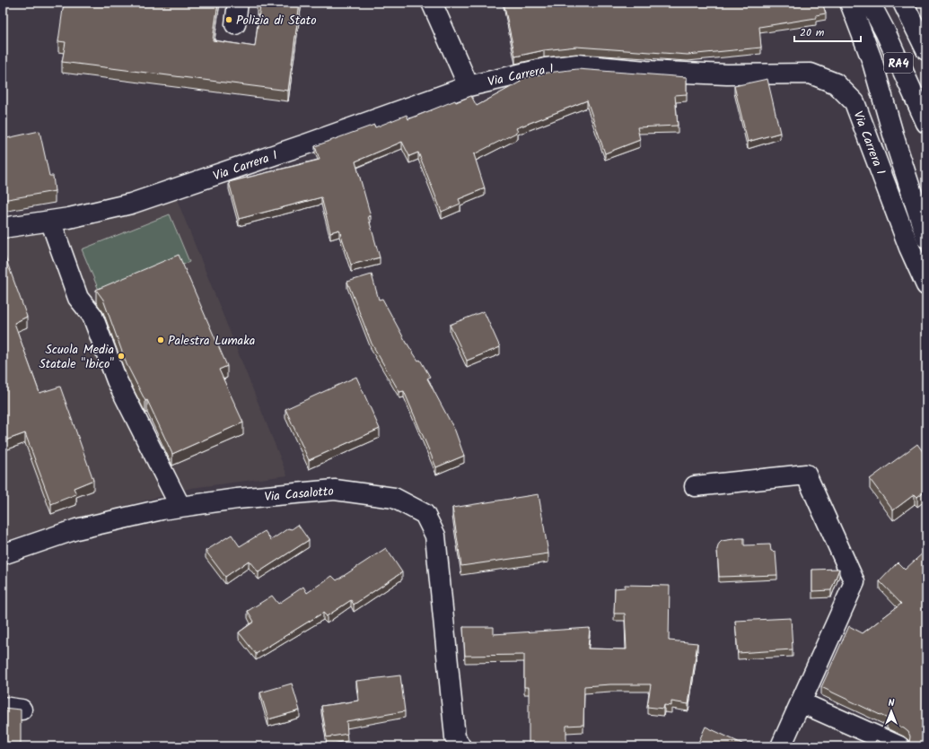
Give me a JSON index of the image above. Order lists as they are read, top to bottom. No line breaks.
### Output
{"streets":{"main road":["RA4","Via Carrera I","Via Casalotto"]},"places":["Polizia di Stato","Palestra Lumaka","Scuola Media Statale \"Ibico\""],"scale_bar":"20 m","north":"top"}
